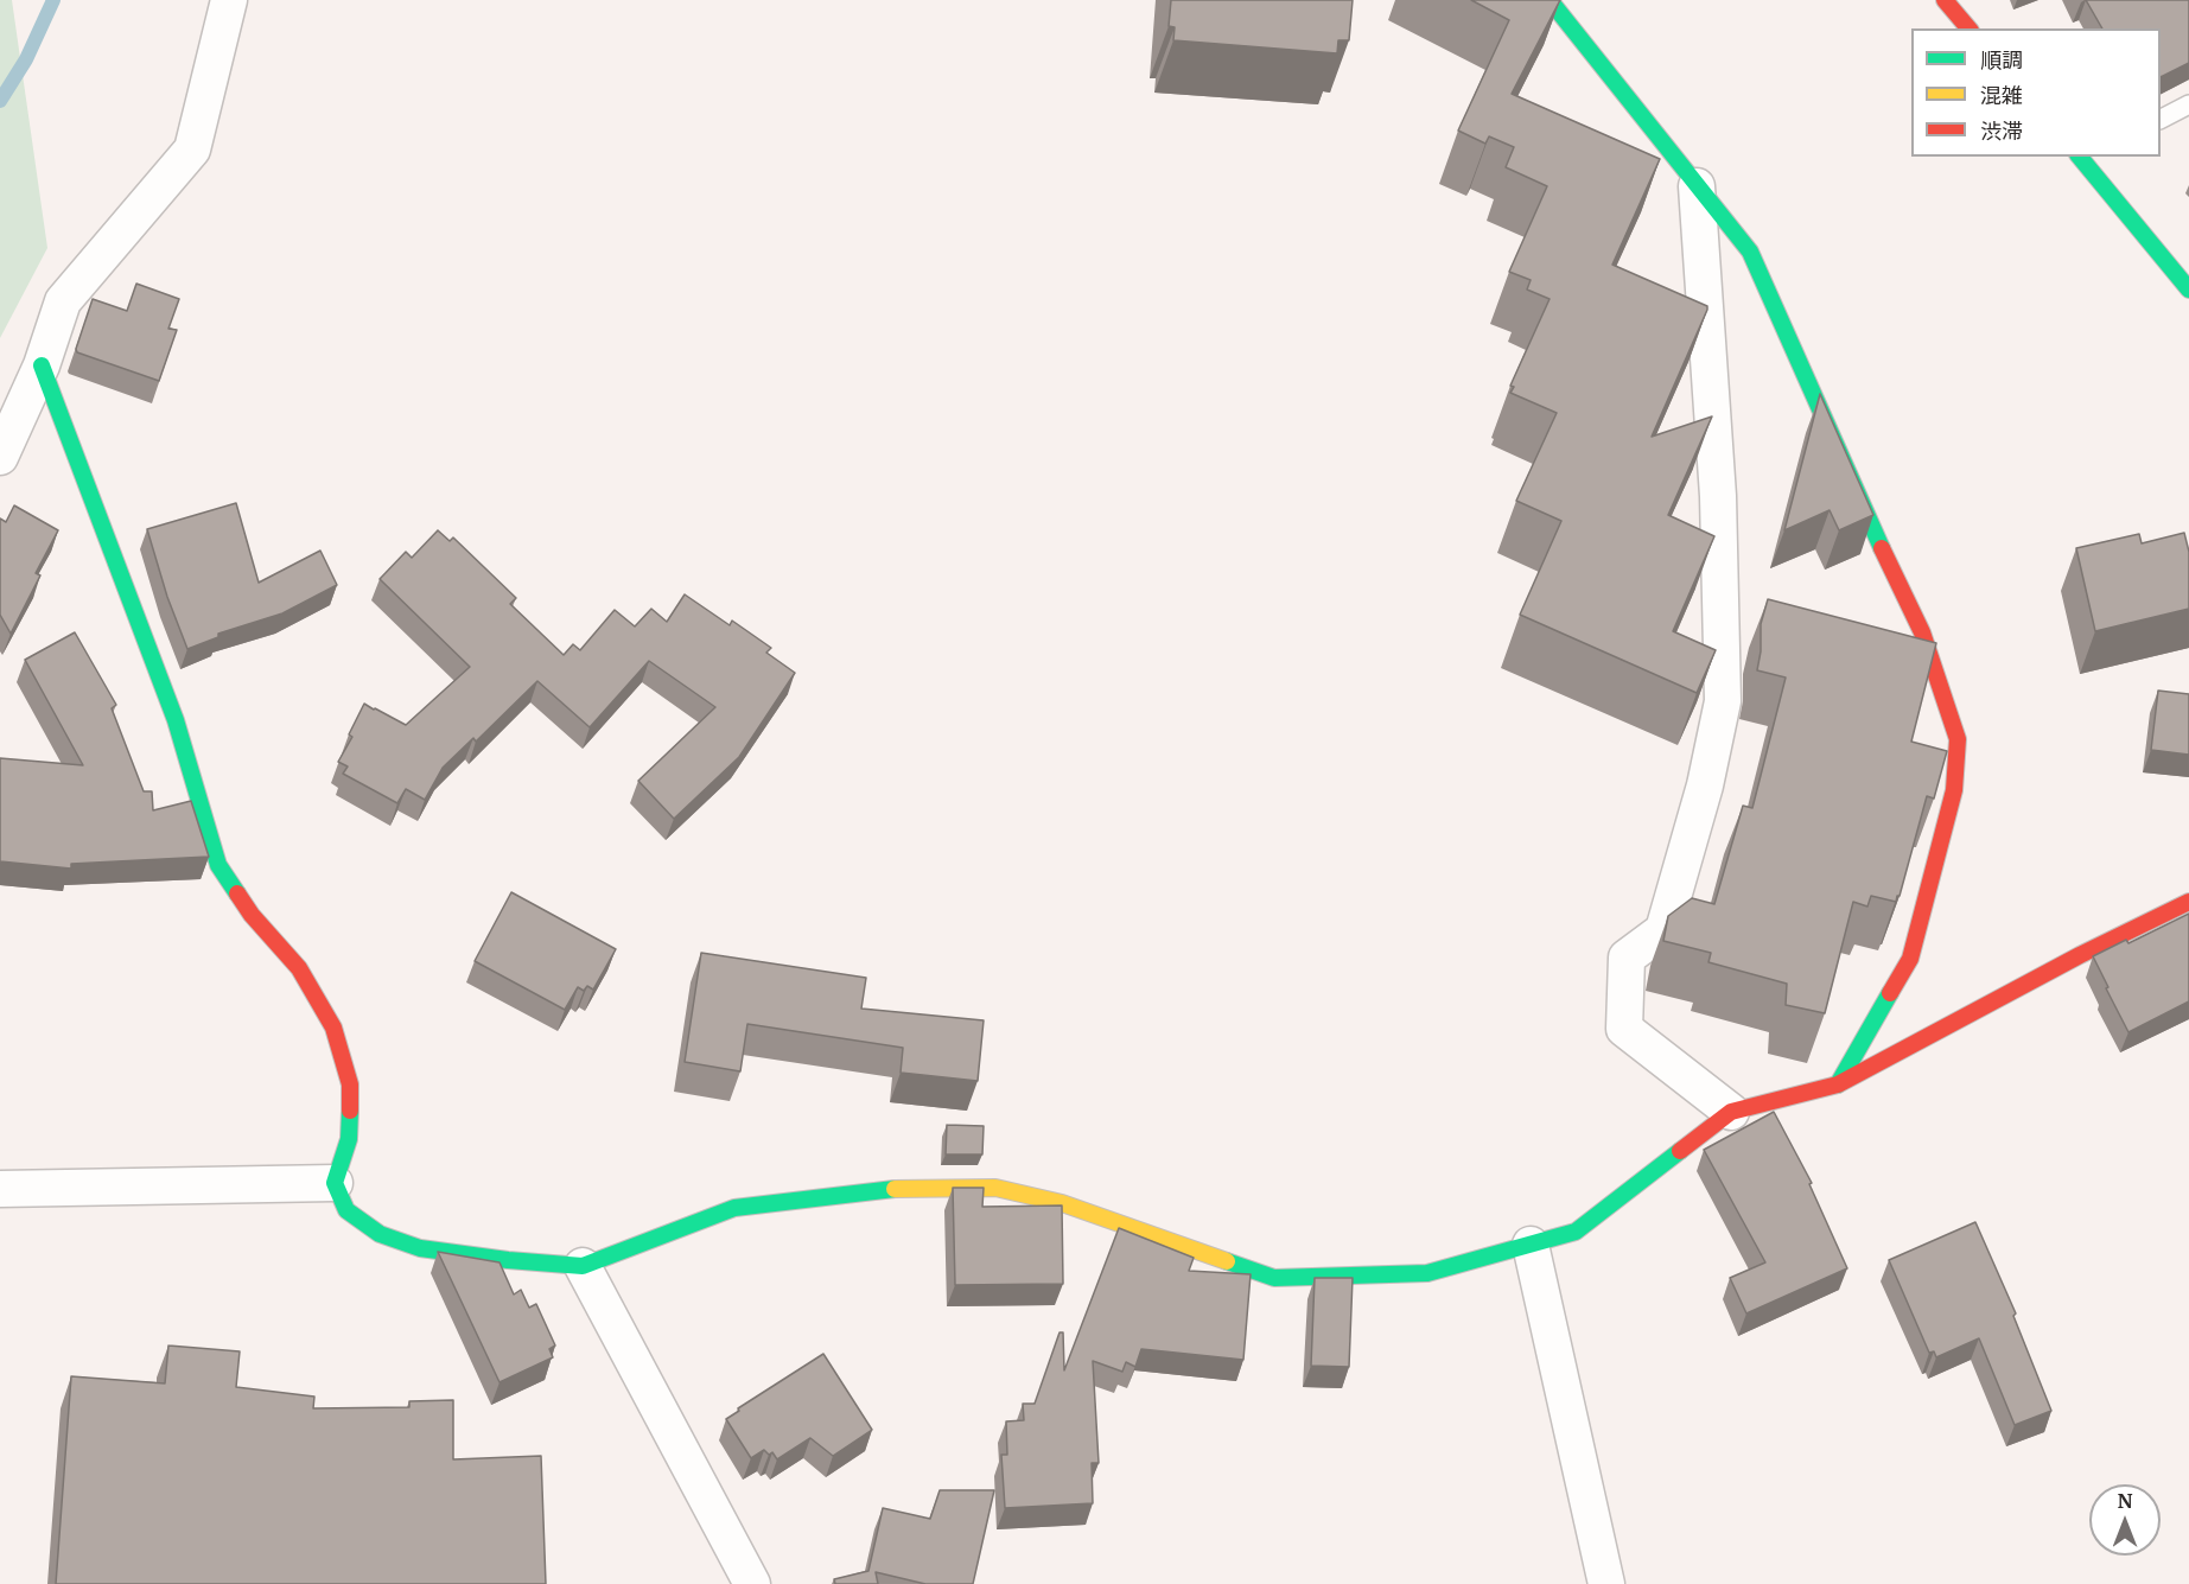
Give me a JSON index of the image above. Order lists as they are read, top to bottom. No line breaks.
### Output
{"legend":["順調","混雑","渋滞"],"north":"top"}
